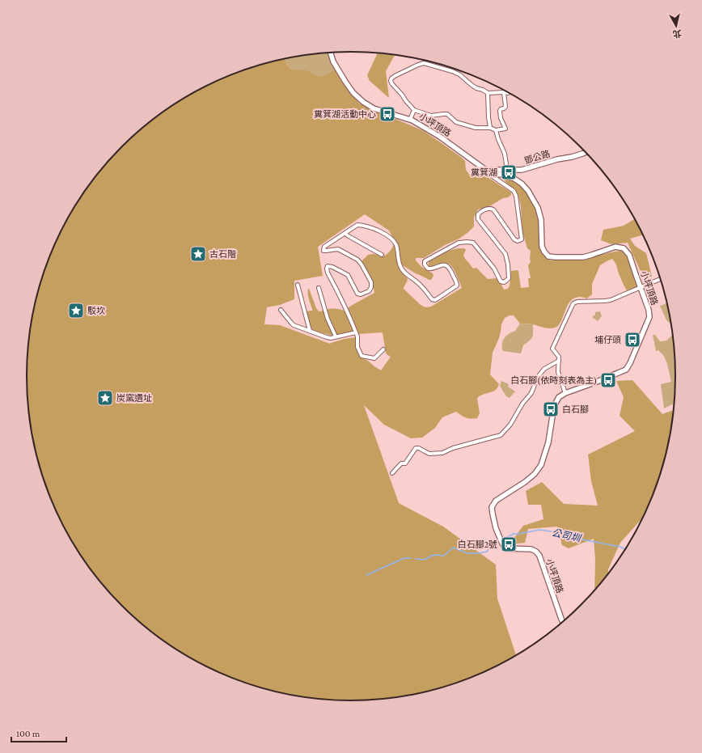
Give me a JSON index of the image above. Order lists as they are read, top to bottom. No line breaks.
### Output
{"streets":{"street":["小坪頂路","鄧公路"]},"crossings":[["小坪頂路","鄧公路"]],"water":["公司圳"],"places":{"bus stop":["糞箕湖活動中心","糞箕湖","埔仔頭","白石腳(依時刻表為主)","白石腳","白石腳2號"],"place":["古石階","駁坎","炭窯遺址"]},"scale_bar":"100 m","north":"bottom"}
